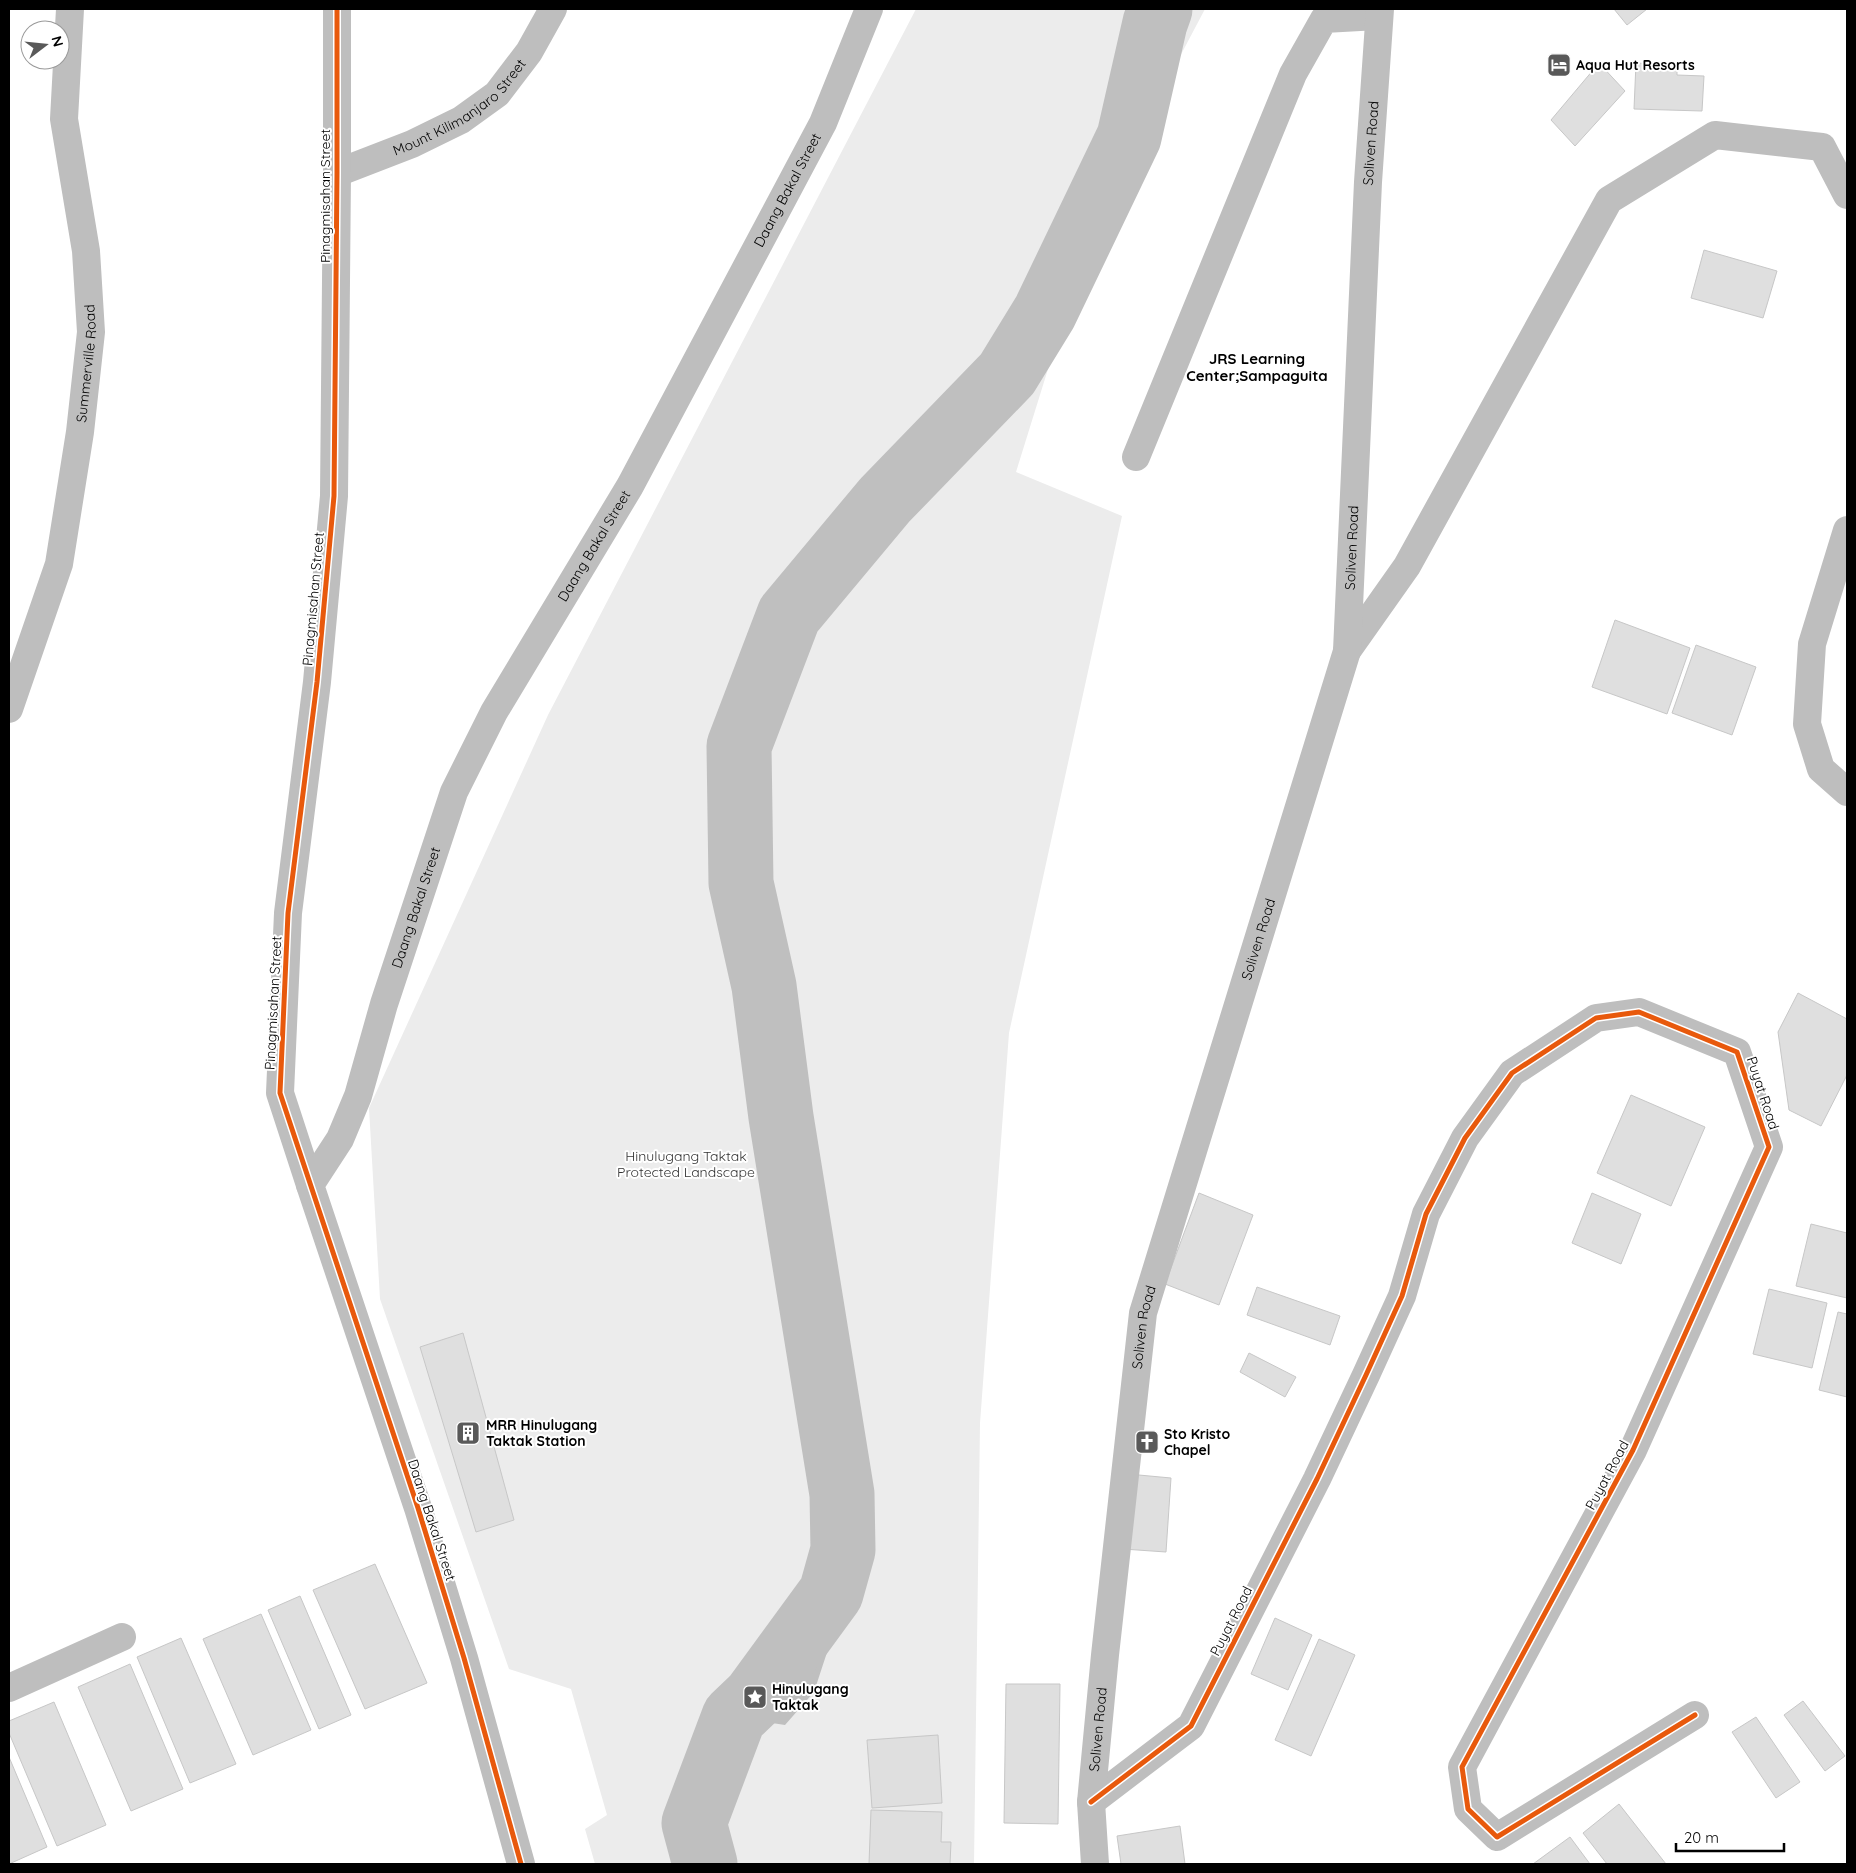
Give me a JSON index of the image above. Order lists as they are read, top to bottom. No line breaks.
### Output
{"streets":{"street":["Mount Kilimanjaro Street","Soliven Road","Daang Bakal Street","Pinagmisahan Street","Summerville Road","Puyat Road"]},"crossings":[["Mount Kilimanjaro Street","Pinagmisahan Street"],["Soliven Road","Puyat Road"],["Daang Bakal Street","Pinagmisahan Street"]],"districts":["JRS Learning Center;Sampaguita"],"parks":["Hinulugang Taktak Protected Landscape"],"places":{"hotel":["Aqua Hut Resorts"],"building":["MRR Hinulugang Taktak Station"],"church":["Sto Kristo Chapel"],"place":["Hinulugang Taktak"]},"scale_bar":"20 m","north":"right"}
